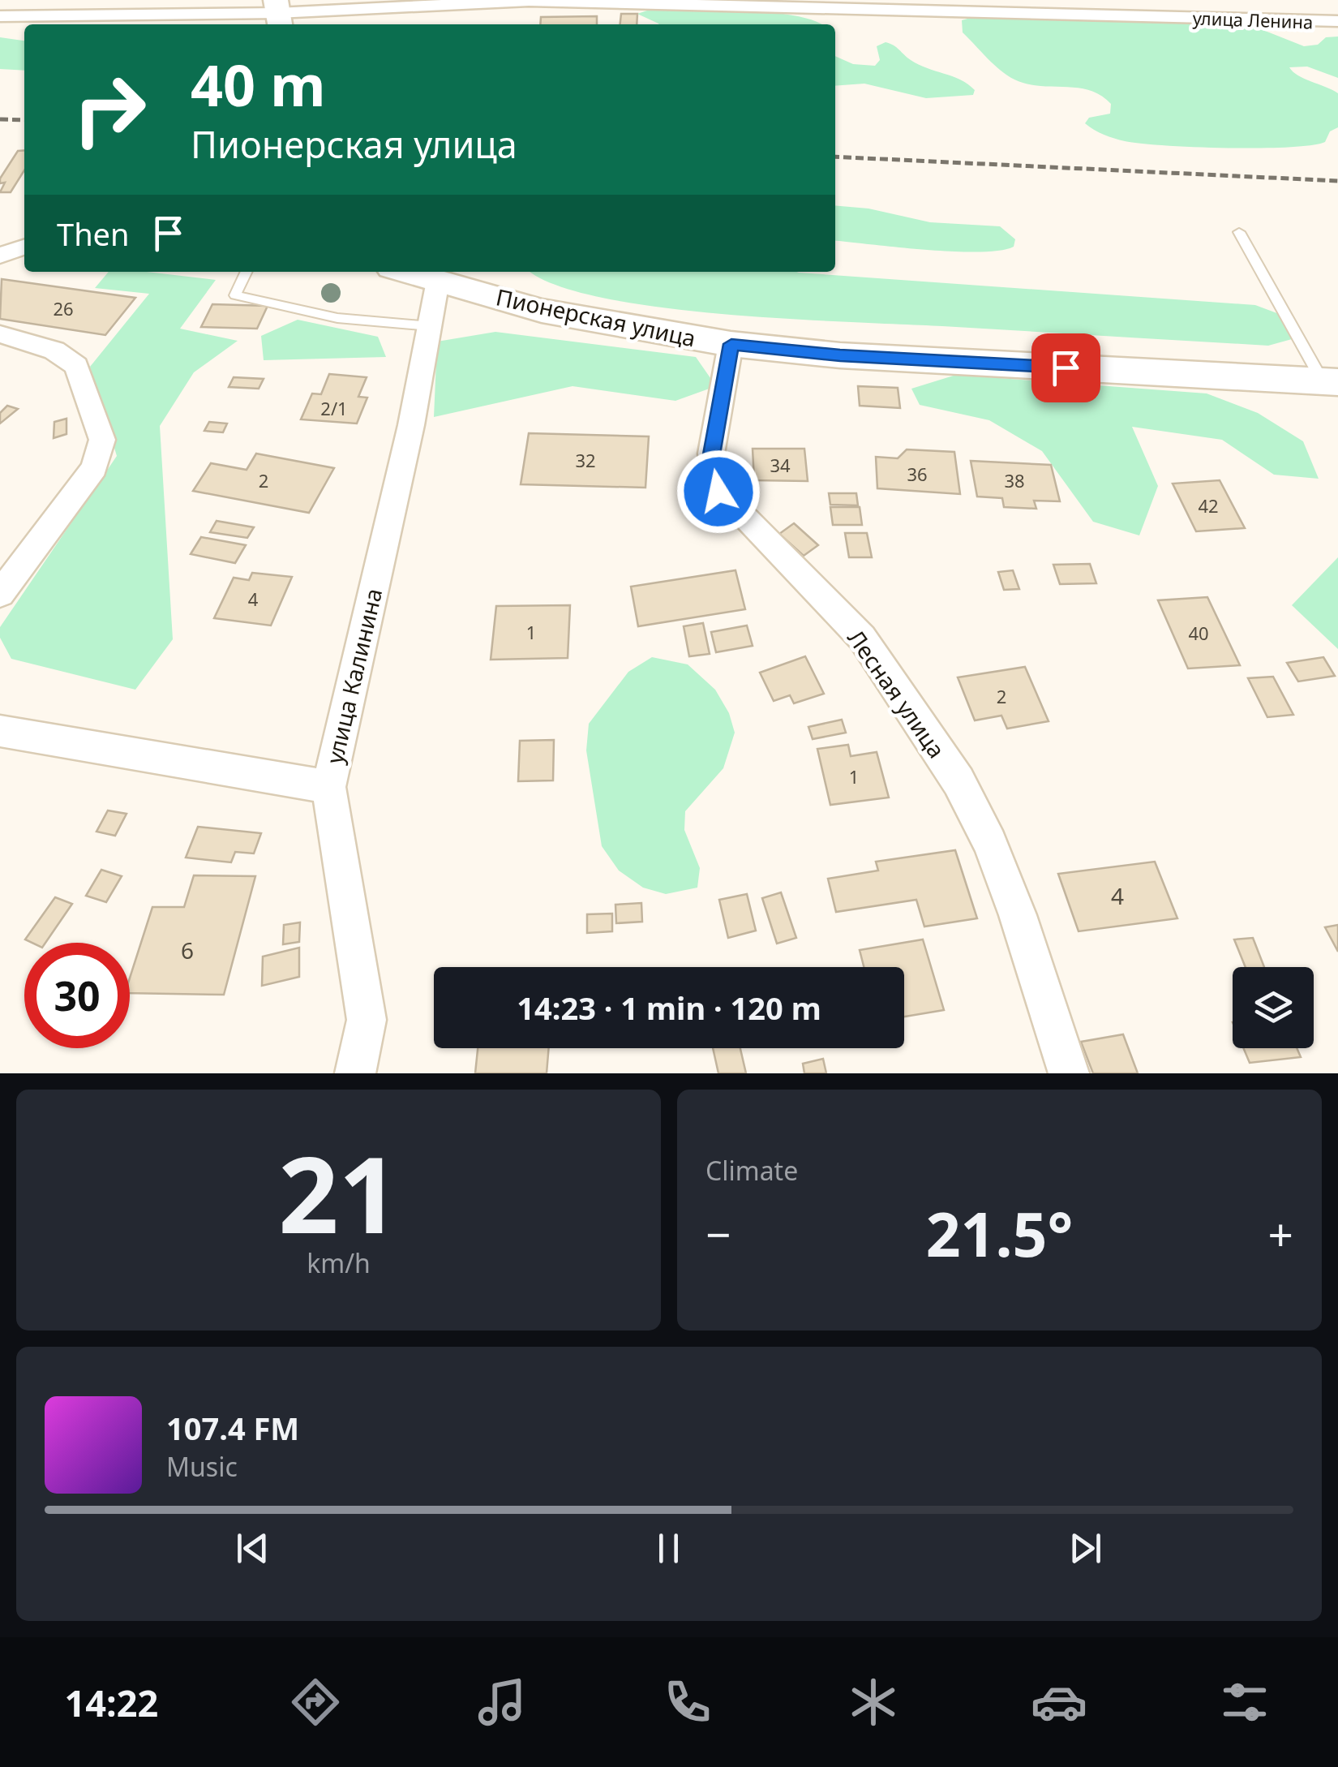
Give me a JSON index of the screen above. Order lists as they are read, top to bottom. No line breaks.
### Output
{"streets":{"street":["улица Ленина","Пионерская улица","улица Калинина","Лесная улица"]},"crossings":[["Пионерская улица","улица Калинина"],["Пионерская улица","Лесная улица"]],"house_numbers":["26","2/1","32","34","36","2","38","42","4","1","40","2","1","4","6"],"page":{"turn":["40 m","Пионерская улица"],"then":"Then","limit":"30","trip":"14:23 · 1 min · 120 m","tile":[["21","km/h"],"Climate"],"heat":["−","21.5°","+"],"song":["107.4 FM","Music"],"tabs":"14:22"}}
